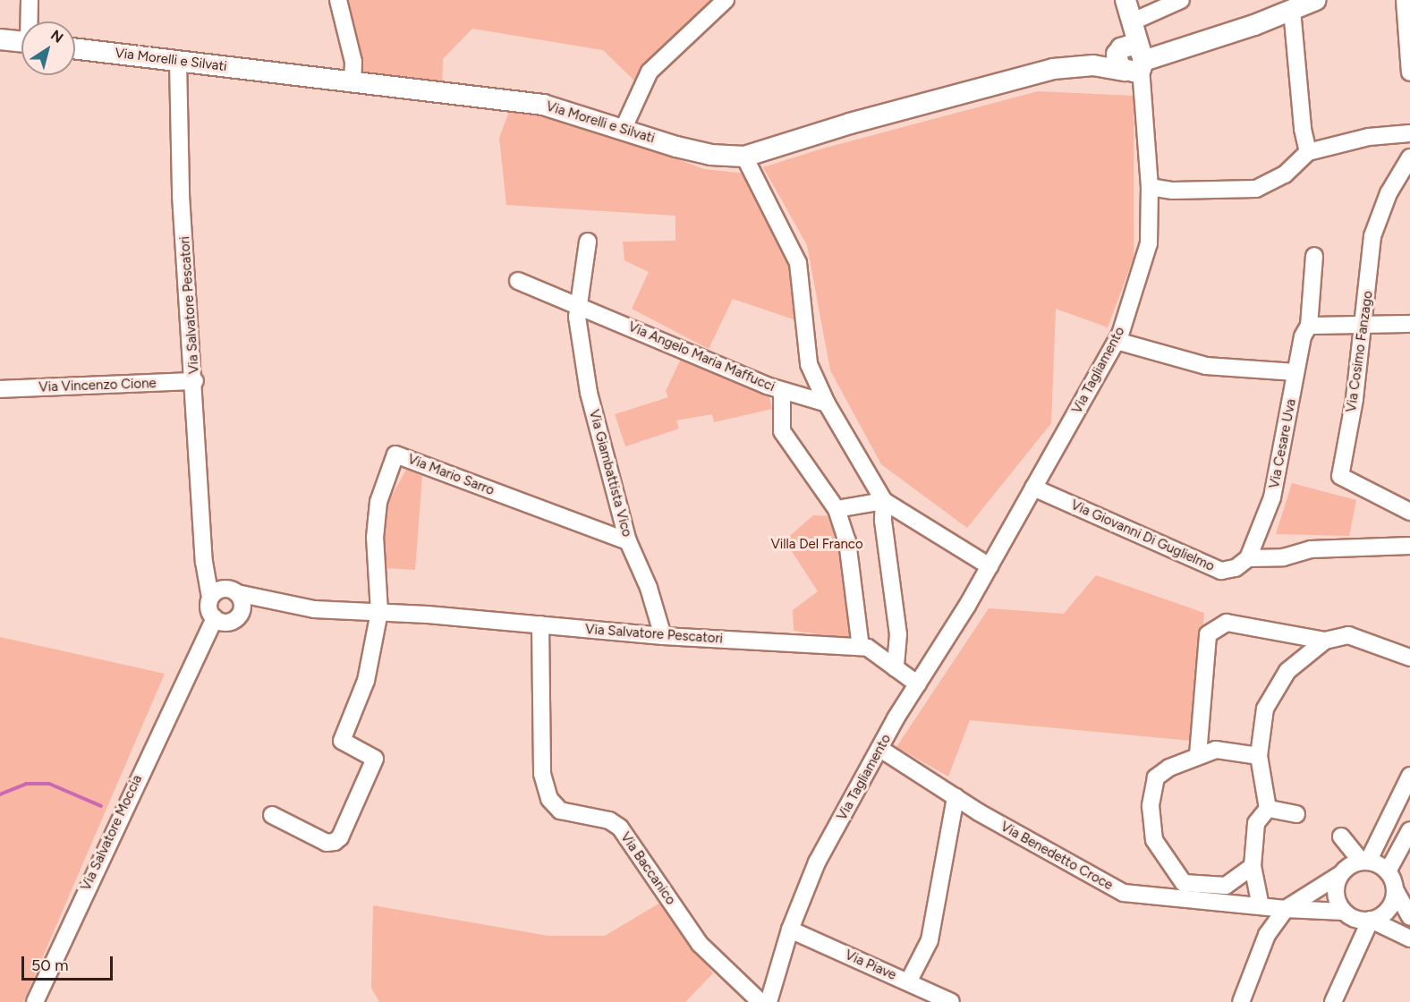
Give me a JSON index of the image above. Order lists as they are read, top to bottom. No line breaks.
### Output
{"streets":{"main road":["Via Morelli e Silvati"],"street":["Via Salvatore Pescatori","Via Cosimo Fanzago","Via Angelo Maria Maffucci","Via Tagliamento","Via Vincenzo Cione","Via Cesare Uva","Via Giambattista Vico","Via Mario Sarro","Via Giovanni Di Guglielmo","Via Salvatore Moccia","Via Benedetto Croce","Via Baccanico","Via Piave"]},"crossings":[["Via Morelli e Silvati","Via Salvatore Pescatori"],["Via Morelli e Silvati","Via Tagliamento"],["Via Salvatore Pescatori","Via Tagliamento"],["Via Salvatore Pescatori","Via Vincenzo Cione"],["Via Salvatore Pescatori","Via Giambattista Vico"],["Via Salvatore Pescatori","Via Mario Sarro"],["Via Salvatore Pescatori","Via Salvatore Moccia"],["Via Salvatore Pescatori","Via Baccanico"],["Via Angelo Maria Maffucci","Via Giambattista Vico"],["Via Tagliamento","Via Giovanni Di Guglielmo"],["Via Tagliamento","Via Benedetto Croce"],["Via Tagliamento","Via Piave"],["Via Cesare Uva","Via Giovanni Di Guglielmo"],["Via Giambattista Vico","Via Mario Sarro"]],"parks":["Villa Del Franco"],"scale_bar":"50 m","north":"top right"}
